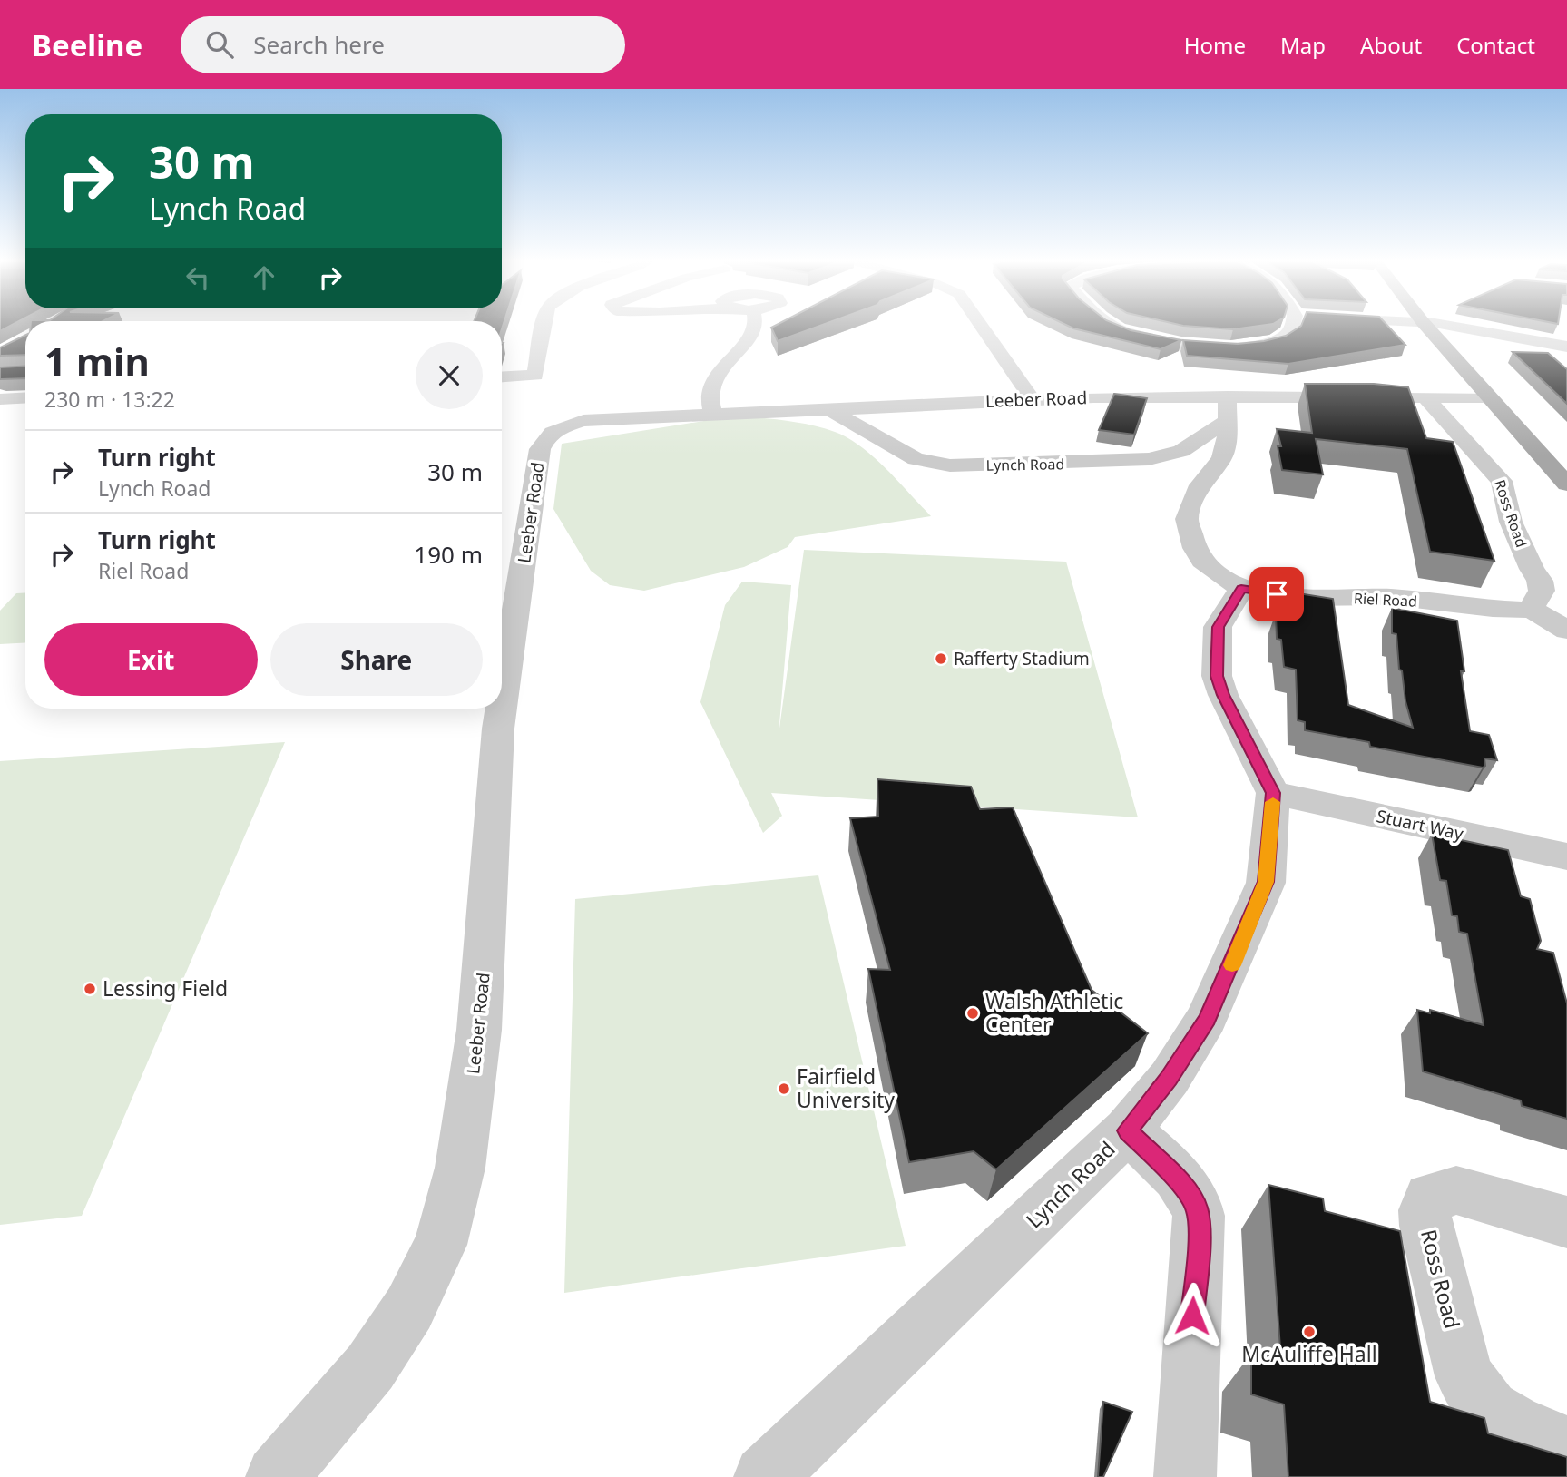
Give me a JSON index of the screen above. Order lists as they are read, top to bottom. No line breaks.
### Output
{"streets":{"street":["Leeber Road","Lynch Road","Ross Road","Riel Road","Stuart Way"]},"crossings":[["Leeber Road","Lynch Road"],["Leeber Road","Ross Road"],["Lynch Road","Stuart Way"],["Ross Road","Riel Road"]],"places":["Rafferty Stadium","Lessing Field","Walsh Athletic Center","Fairfield University","McAuliffe Hall"],"page":{"header":"Beeline","search":"Search here","nav":["Home","Map","About","Contact"],"turn":["30 m","Lynch Road"],"heading":["1 min","230 m · 13:22"],"list":[{"name":"Turn right","note":"Lynch Road","value":"30 m"},{"name":"Turn right","note":"Riel Road","value":"190 m"}],"buttons":["Exit","Share"]}}
